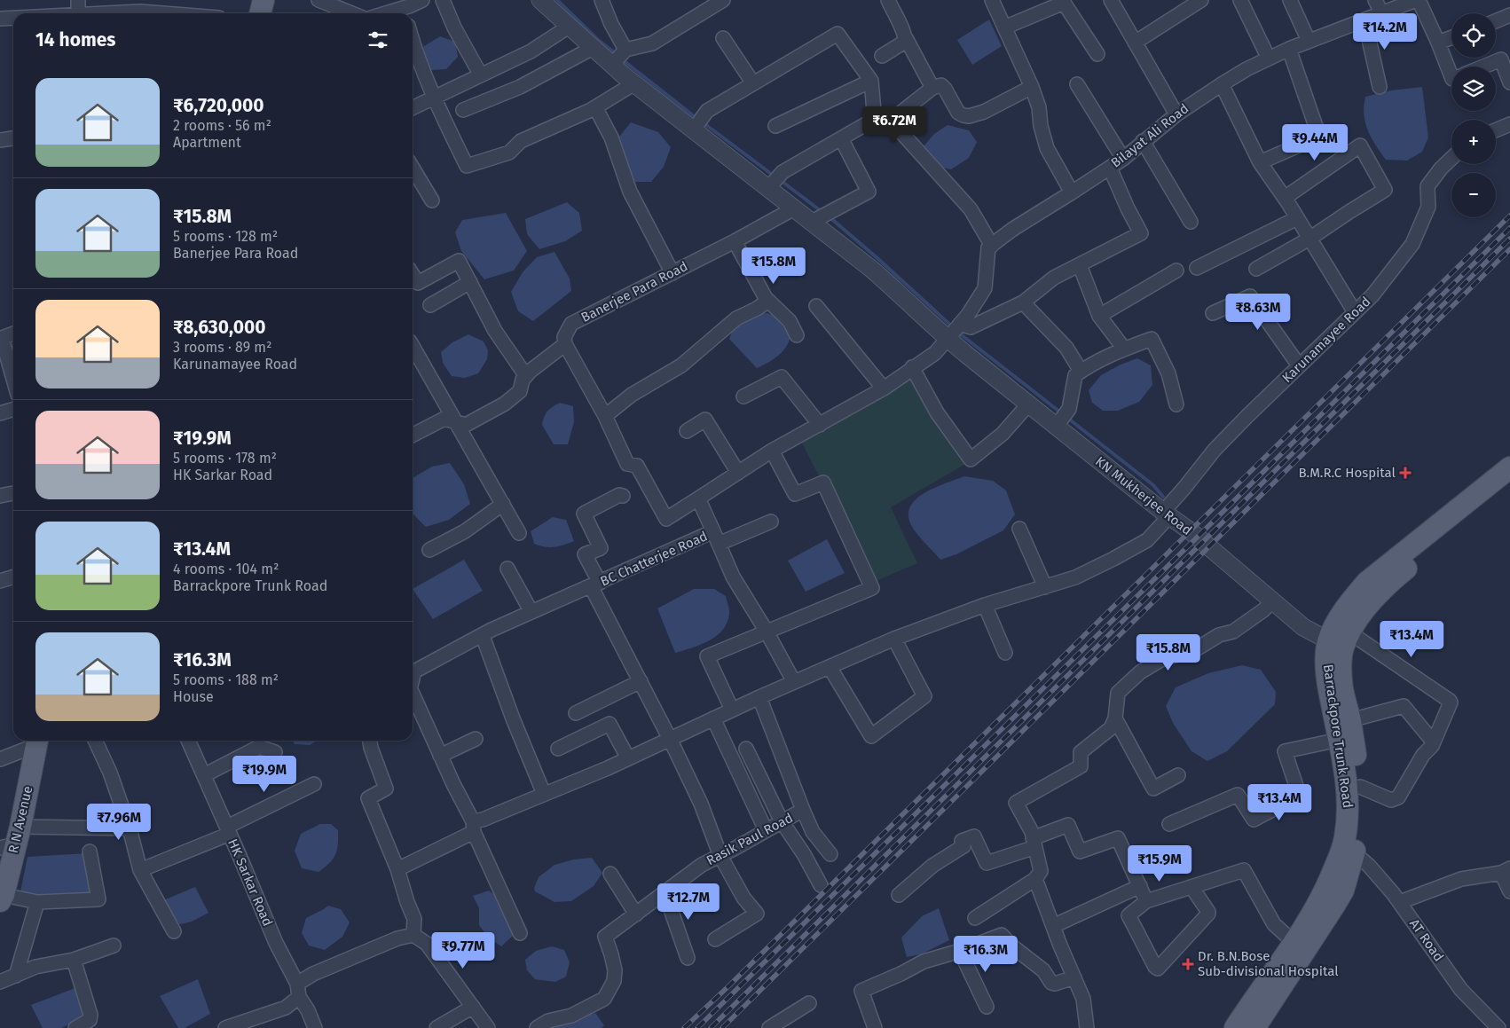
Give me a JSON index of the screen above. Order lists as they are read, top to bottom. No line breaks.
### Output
{"streets":{"main road":["Barrackpore Trunk Road","R N Avenue"],"street":["Bilayat Ali Road","Banerjee Para Road","Karunamayee Road","KN Mukherjee Road","BC Chatterjee Road","Rasik Paul Road","HK Sarkar Road","AT Road"]},"crossings":[["Banerjee Para Road","KN Mukherjee Road"],["Karunamayee Road","KN Mukherjee Road"],["Karunamayee Road","Rasik Paul Road"],["KN Mukherjee Road","Barrackpore Trunk Road"],["Barrackpore Trunk Road","AT Road"]],"places":{"health":["B.M.R.C Hospital","Dr. B.N.Bose Sub-divisional Hospital"]},"page":{"map_buttons":["+","−"],"price":["₹14.2M","₹6.72M","₹9.44M","₹15.8M","₹8.63M","₹13.4M","₹15.8M","₹19.9M","₹13.4M","₹7.96M","₹15.9M","₹12.7M","₹9.77M","₹16.3M"],"heading":"14 homes","list":[{"name":"₹6,720,000","note":"2 rooms · 56 m² · Apartment"},{"name":"₹15.8M","note":"5 rooms · 128 m² · Banerjee Para Road"},{"name":"₹8,630,000","note":"3 rooms · 89 m² · Karunamayee Road"},{"name":"₹19.9M","note":"5 rooms · 178 m² · HK Sarkar Road"},{"name":"₹13.4M","note":"4 rooms · 104 m² · Barrackpore Trunk Road"},{"name":"₹16.3M","note":"5 rooms · 188 m² · House"}]}}
